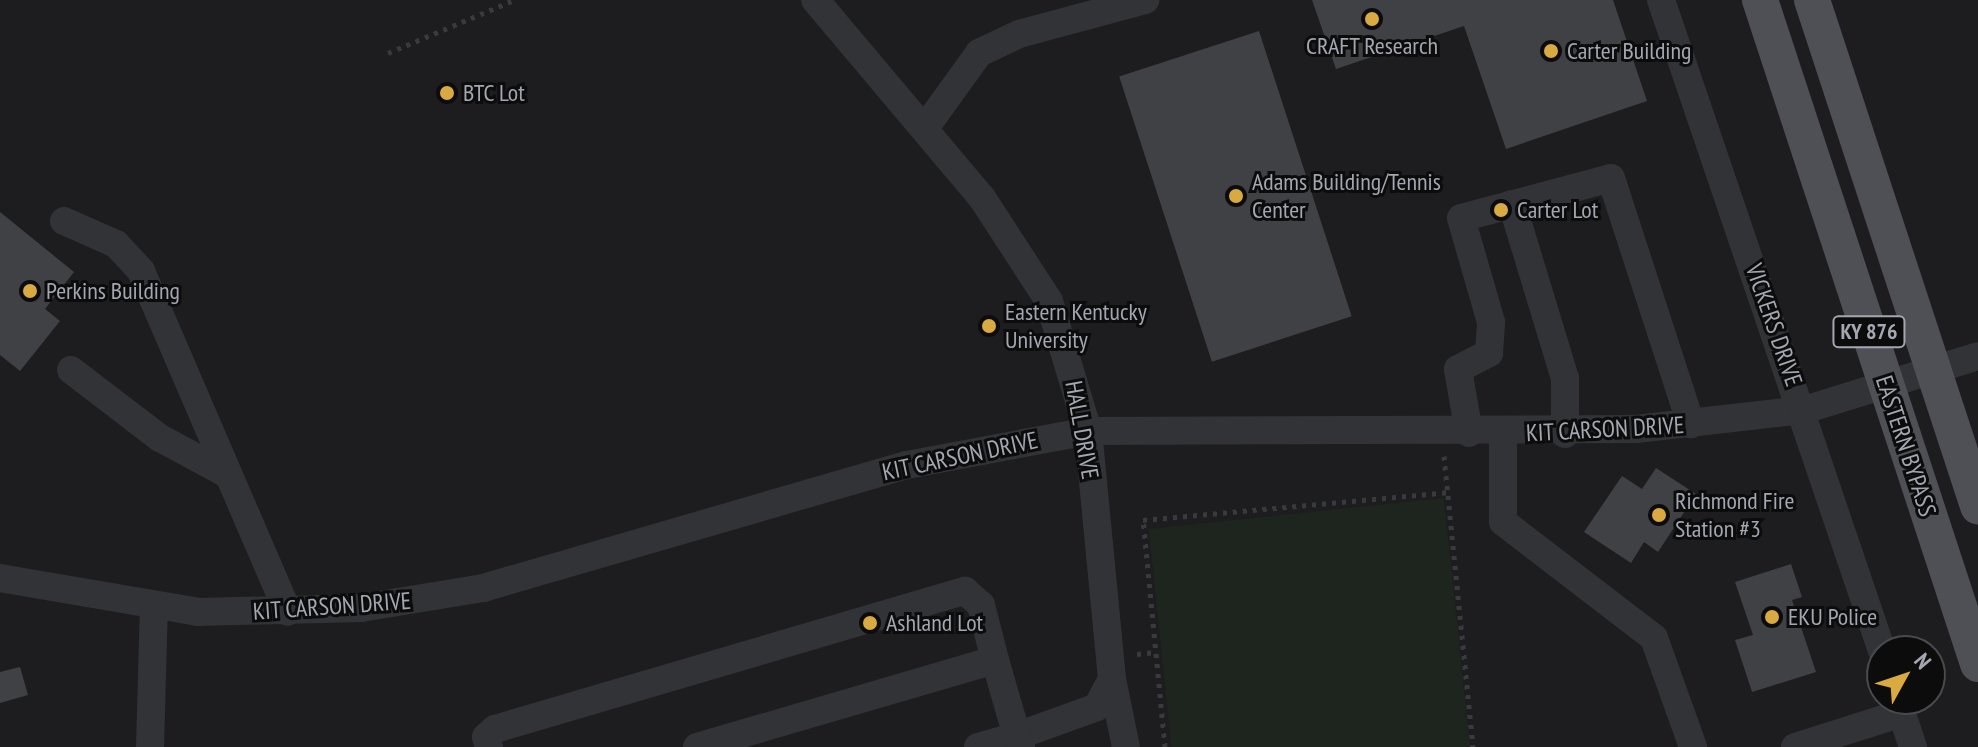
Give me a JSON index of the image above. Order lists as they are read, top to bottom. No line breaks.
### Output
{"streets":{"main road":["KY 876","EASTERN BYPASS"],"street":["VICKERS DRIVE","KIT CARSON DRIVE","HALL DRIVE"]},"crossings":[["VICKERS DRIVE","KIT CARSON DRIVE"],["KIT CARSON DRIVE","HALL DRIVE"],["KIT CARSON DRIVE","EASTERN BYPASS"]],"places":["CRAFT Research","Carter Building","BTC Lot","Adams Building/Tennis Center","Carter Lot","Perkins Building","Eastern Kentucky University","Richmond Fire Station #3","EKU Police","Ashland Lot"],"north":"top right"}
